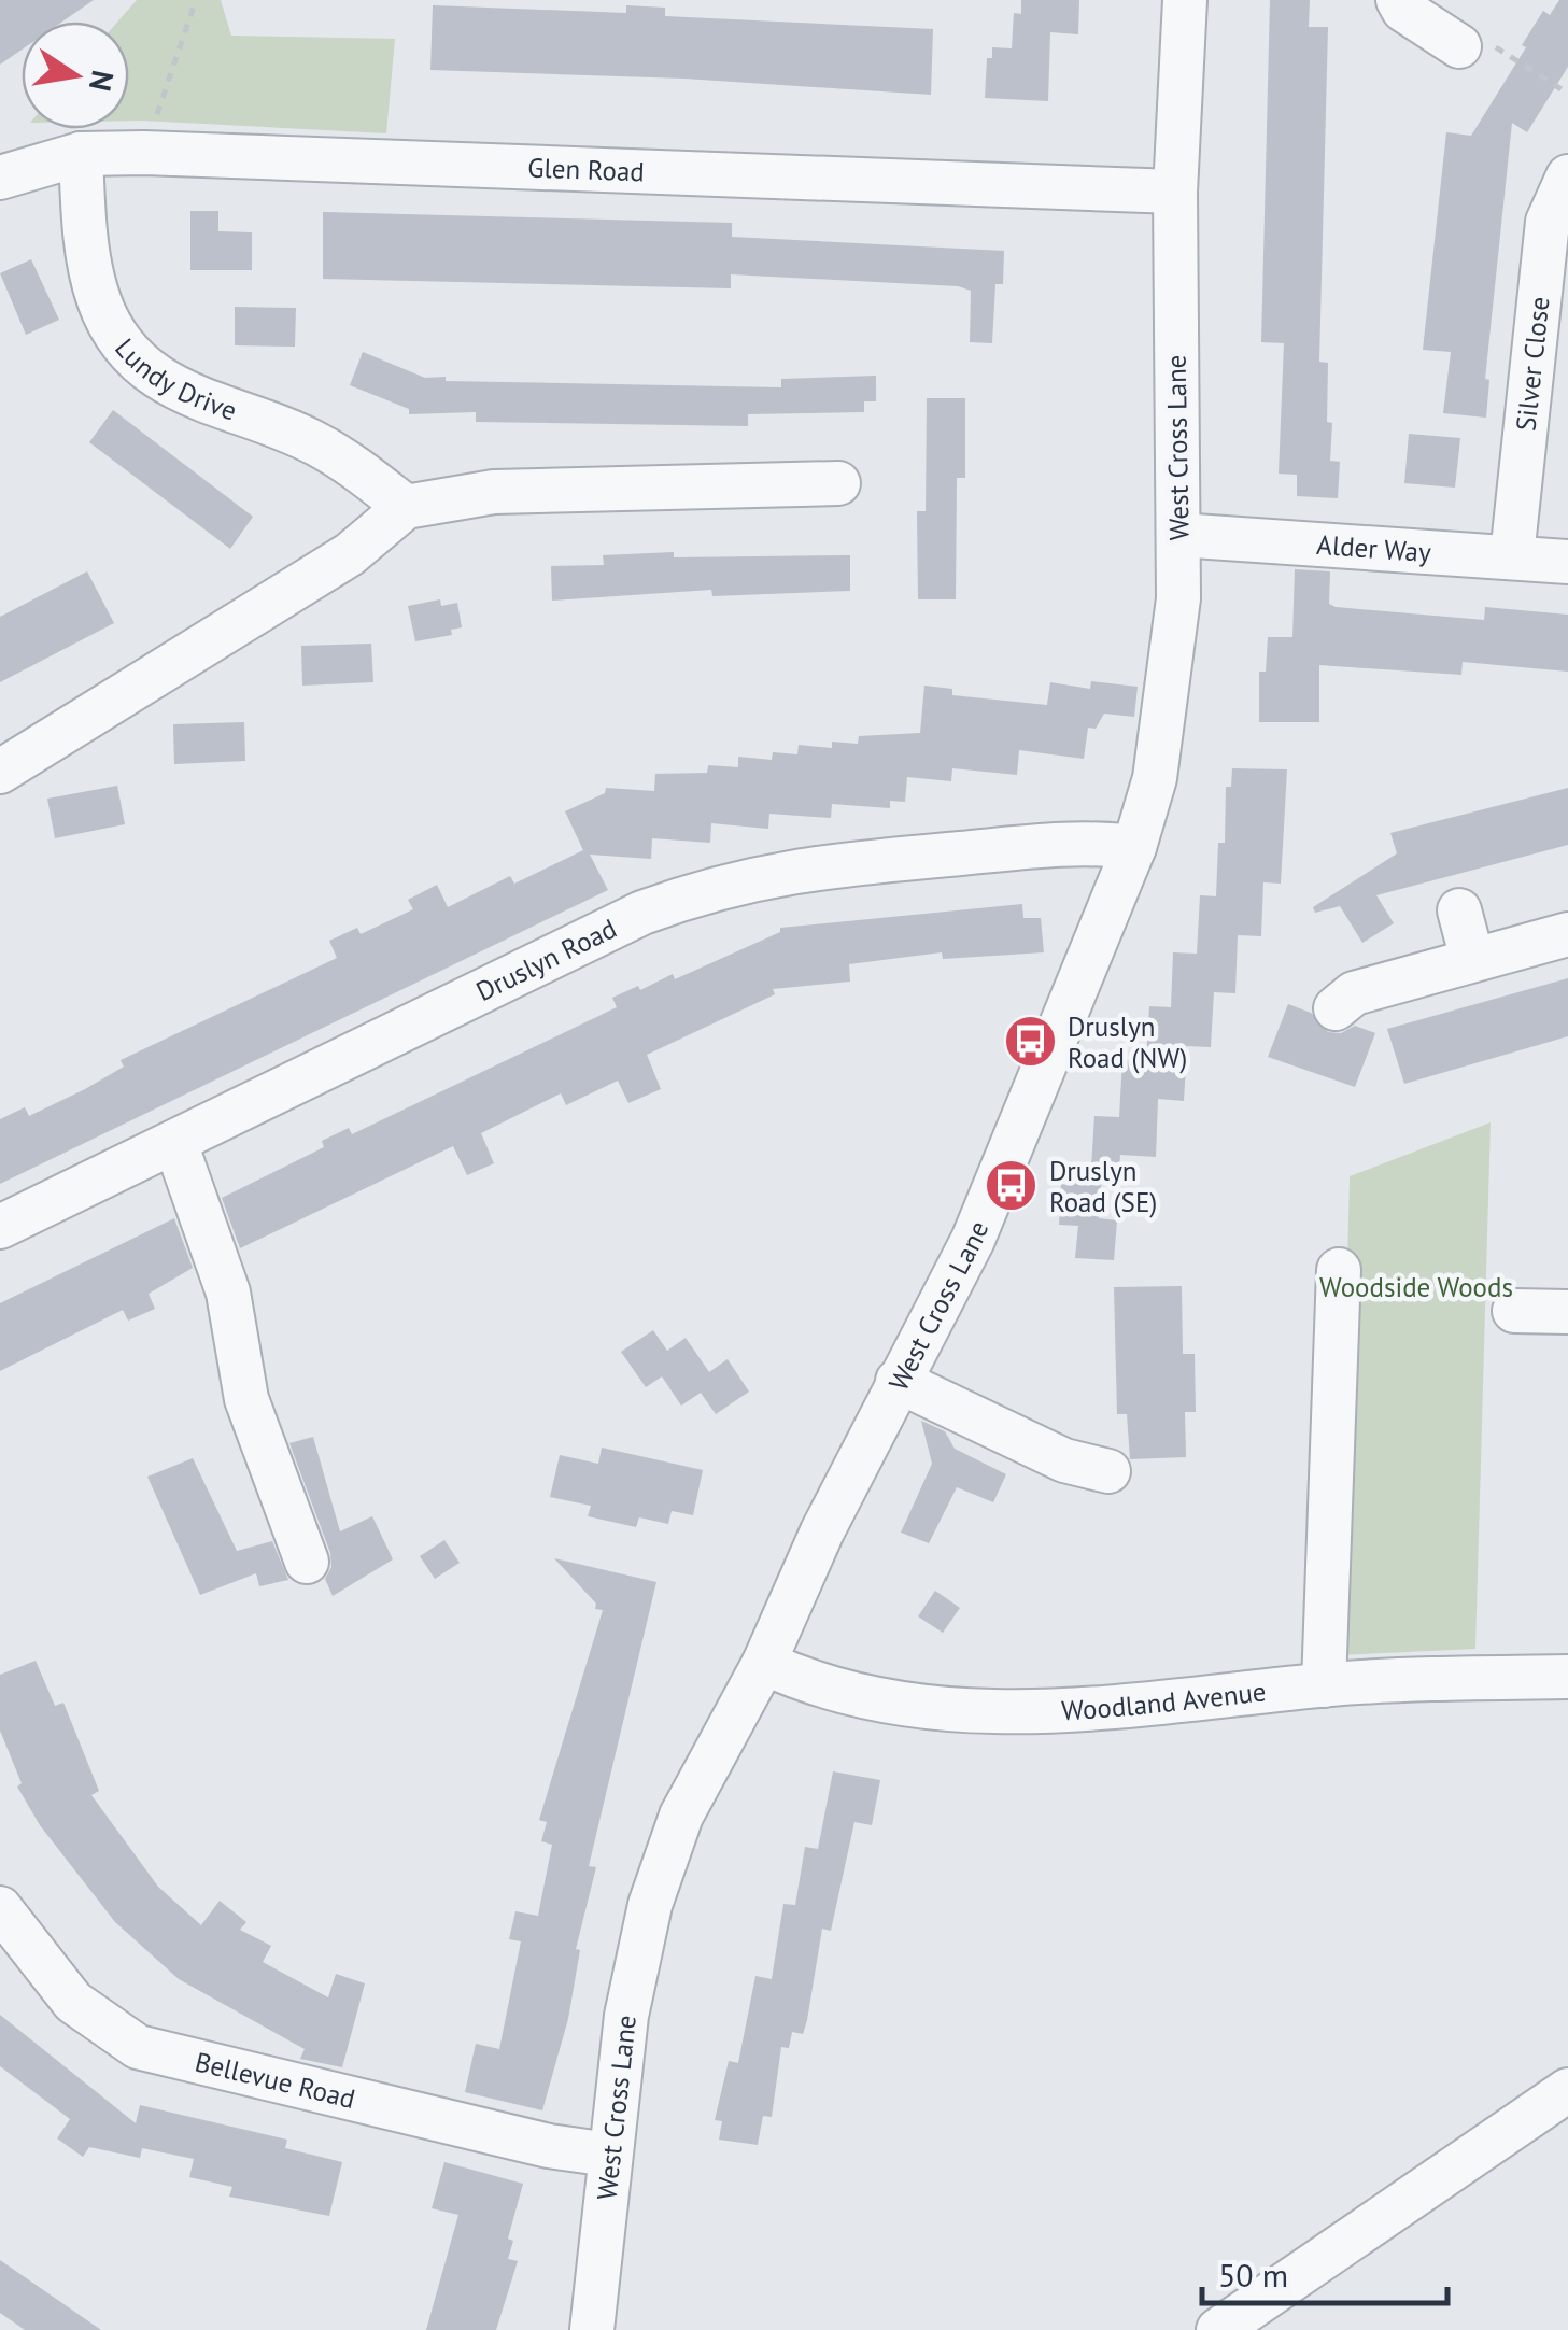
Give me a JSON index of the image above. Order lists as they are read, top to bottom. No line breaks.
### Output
{"streets":{"street":["Glen Road","Silver Close","Lundy Drive","West Cross Lane","Alder Way","Druslyn Road","Woodland Avenue","Bellevue Road"]},"crossings":[["Glen Road","Lundy Drive"],["Glen Road","West Cross Lane"],["Silver Close","Alder Way"],["West Cross Lane","Alder Way"],["West Cross Lane","Druslyn Road"],["West Cross Lane","Woodland Avenue"],["West Cross Lane","Bellevue Road"]],"parks":["Woodside Woods"],"places":{"bus stop":["Druslyn Road (NW)","Druslyn Road (SE)"]},"scale_bar":"50 m","north":"right"}
